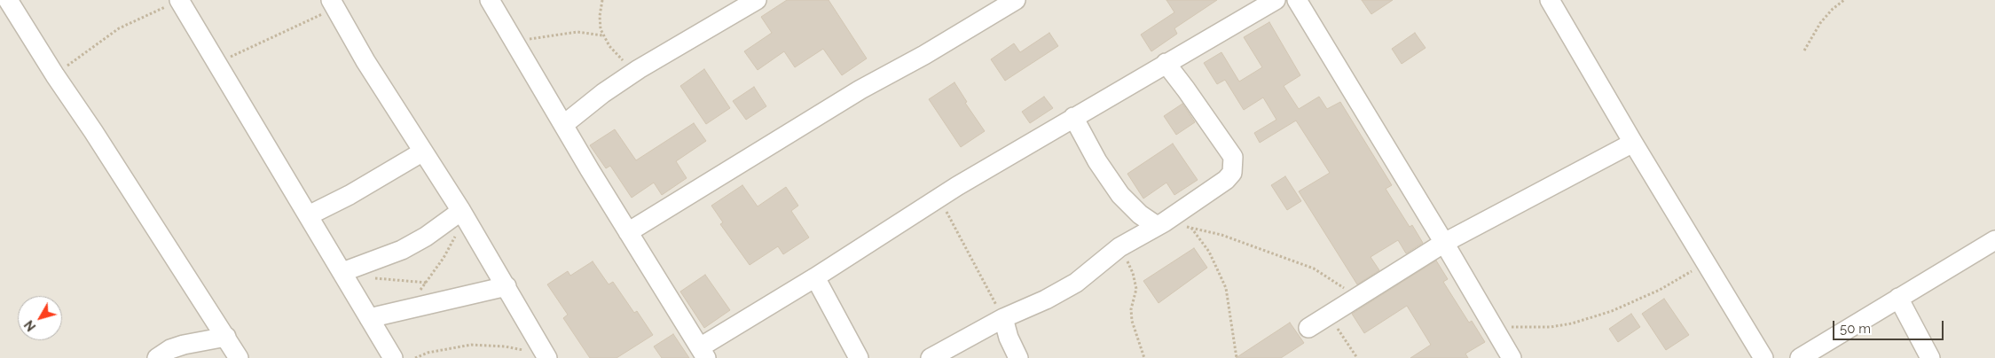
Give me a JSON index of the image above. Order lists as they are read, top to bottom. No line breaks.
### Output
{"scale_bar":"50 m","north":"bottom left"}
